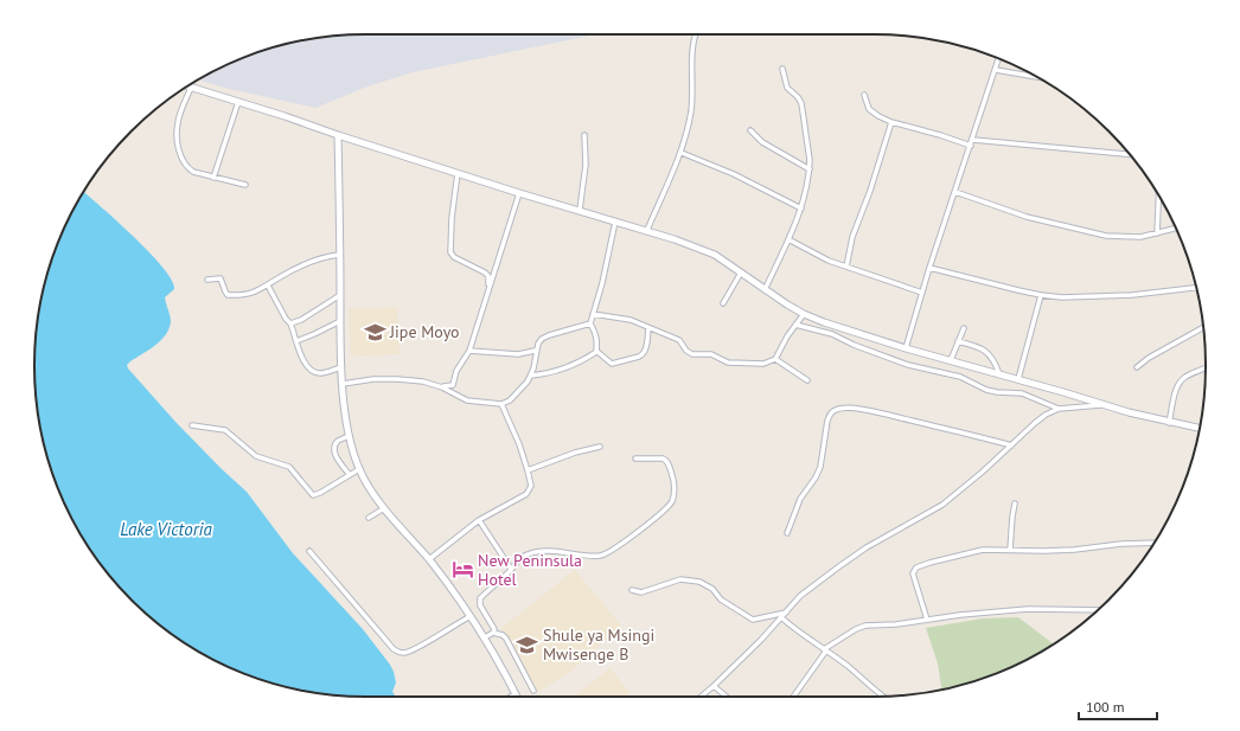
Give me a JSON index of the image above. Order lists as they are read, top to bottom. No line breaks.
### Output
{"water":["Lake Victoria"],"places":{"school or university":["Jipe Moyo","Shule ya Msingi Mwisenge B"],"hotel":["New Peninsula Hotel"]},"scale_bar":"100 m"}
